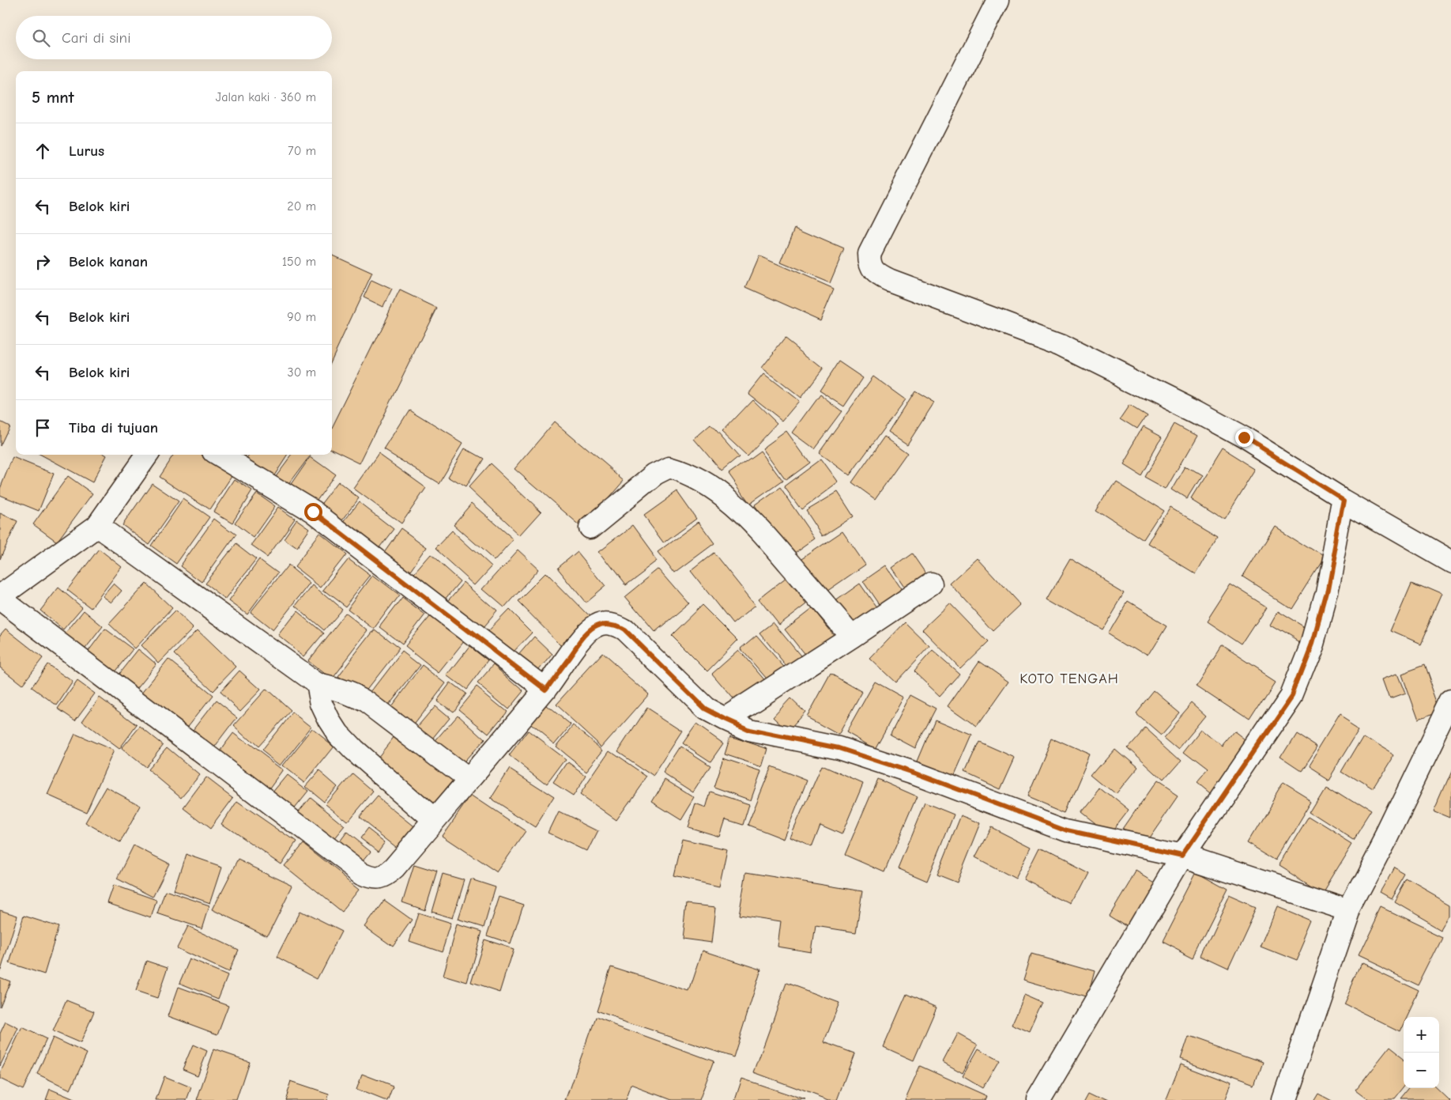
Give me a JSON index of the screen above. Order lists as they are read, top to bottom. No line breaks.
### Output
{"districts":["KOTO TENGAH"],"page":{"search":"Cari di sini","heading":["5 mnt","Jalan kaki · 360 m"],"list":[["Lurus","70 m"],["Belok kiri","20 m"],["Belok kanan","150 m"],["Belok kiri","90 m"],["Belok kiri","30 m"],"Tiba di tujuan"],"map_buttons":["+","−"]}}
